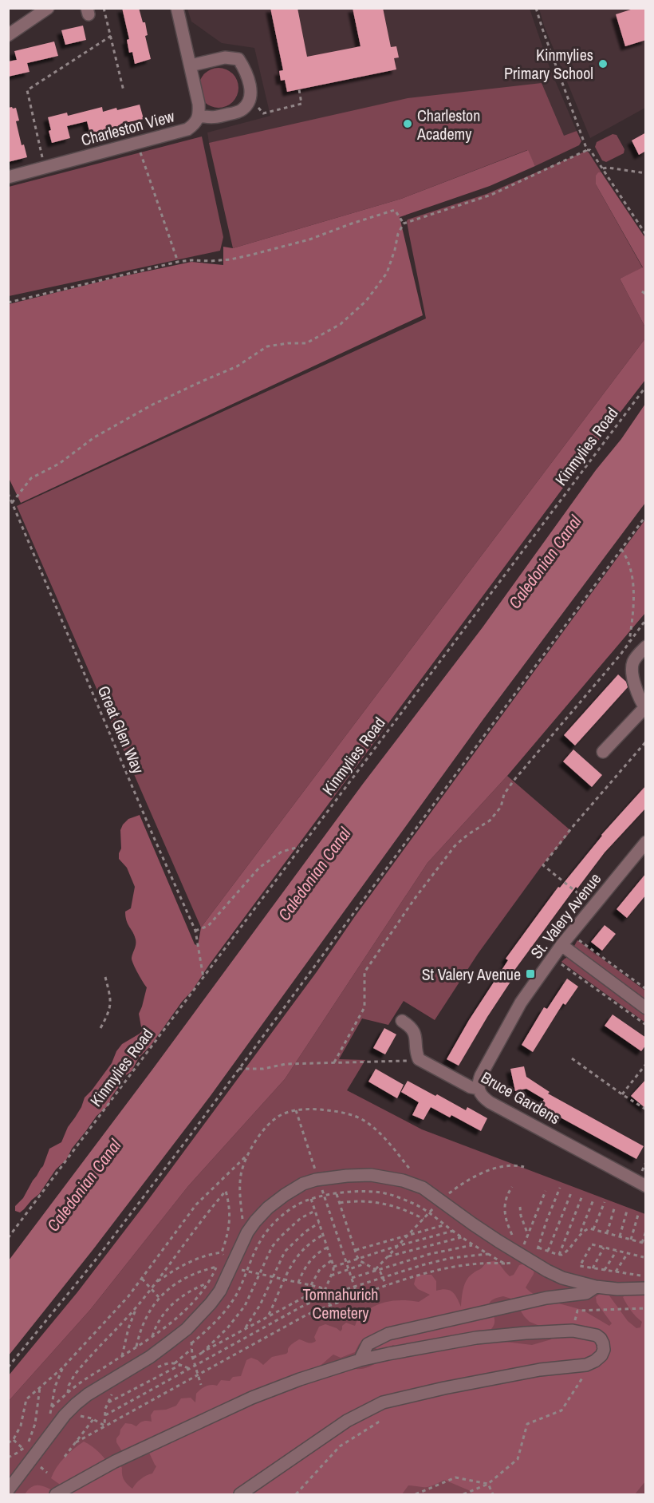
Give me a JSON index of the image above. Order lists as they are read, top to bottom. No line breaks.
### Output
{"streets":{"street":["Charleston View","St. Valery Avenue","Bruce Gardens"],"path":["Kinmylies Road","Great Glen Way"]},"crossings":[["Kinmylies Road","Great Glen Way"],["St. Valery Avenue","Bruce Gardens"]],"water":["Caledonian Canal"],"parks":["Tomnahurich Cemetery"],"places":{"other":["Kinmylies Primary School","Charleston Academy"],"transit":["St Valery Avenue"]}}
